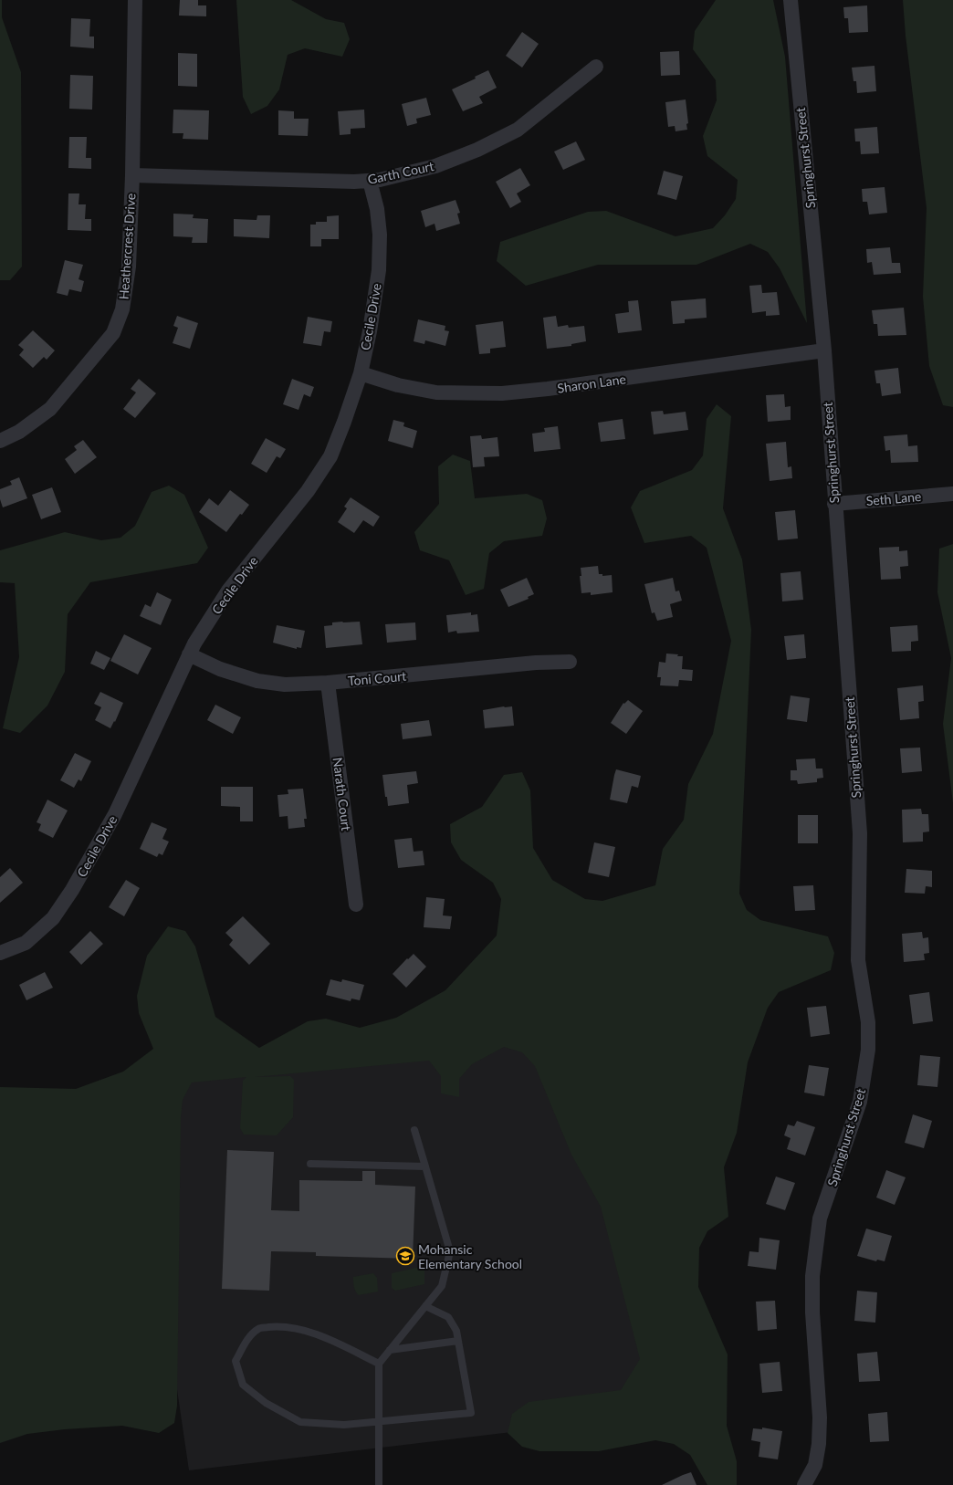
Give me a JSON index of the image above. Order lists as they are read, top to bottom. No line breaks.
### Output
{"streets":{"street":["Springhurst Street","Garth Court","Heathercrest Drive","Cecile Drive","Sharon Lane","Seth Lane","Toni Court","Narath Court"]},"crossings":[["Springhurst Street","Sharon Lane"],["Springhurst Street","Seth Lane"],["Garth Court","Heathercrest Drive"],["Garth Court","Cecile Drive"],["Cecile Drive","Sharon Lane"],["Cecile Drive","Toni Court"],["Toni Court","Narath Court"]],"places":{"school or university":["Mohansic Elementary School"]}}
